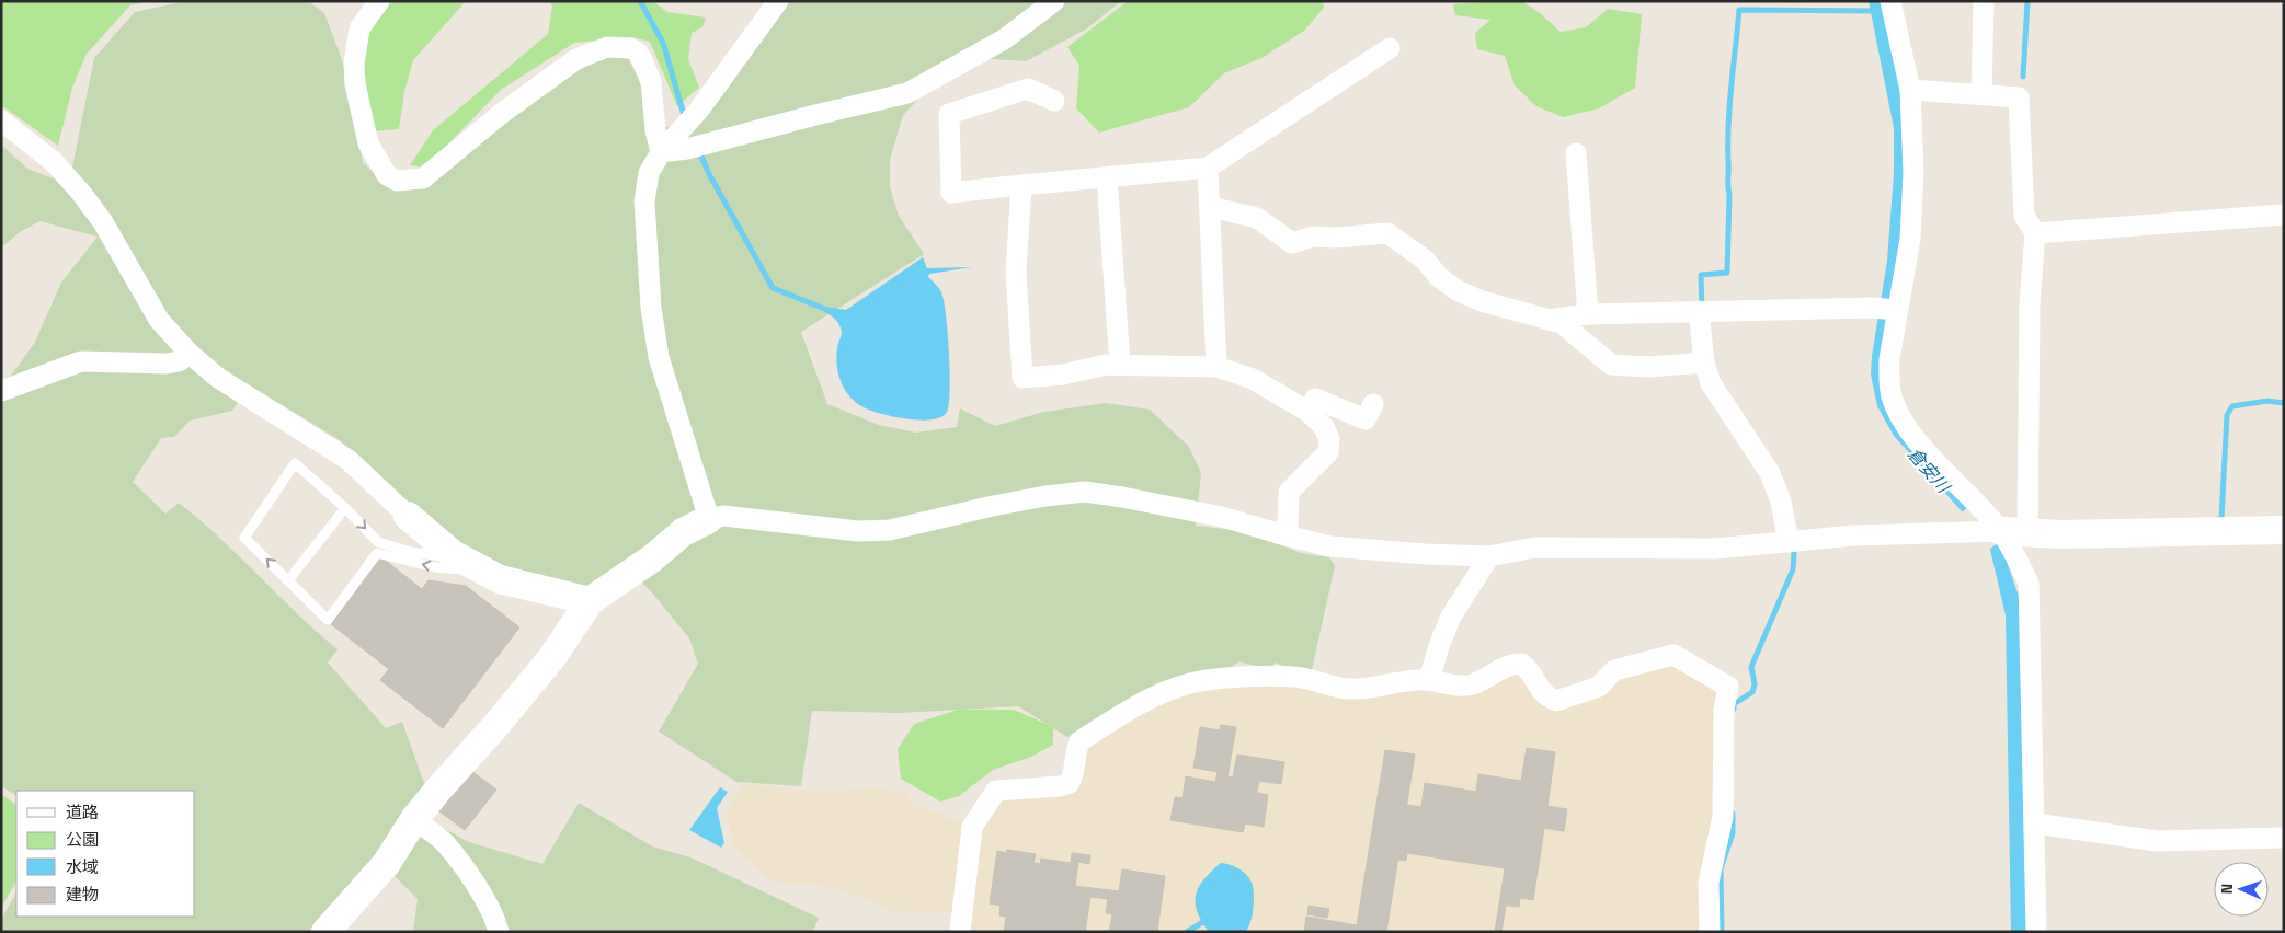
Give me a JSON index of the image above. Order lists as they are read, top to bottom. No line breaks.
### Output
{"water":["倉安川"],"legend":["道路","公園","水域","建物"],"north":"left"}
